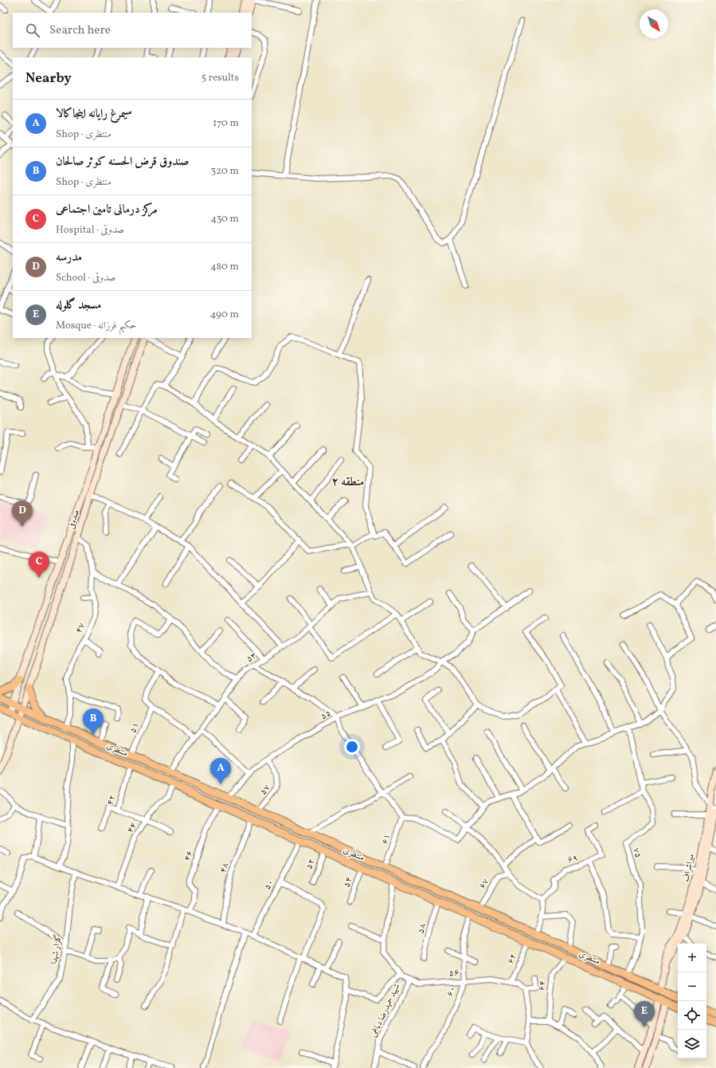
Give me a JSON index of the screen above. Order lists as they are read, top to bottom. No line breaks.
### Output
{"streets":{"main road":["صدوقی","منتظری","میراشراف"],"street":["۴۷","۵۳","۵۵","۵۱","۵۷","۴۲","۴۴","۶۱","۷۵","۴۶","۶۹","۵۲","۴۸","۵۴","۶۷","۵۰","۵۸","گلزار شهدا","۶۲","۵۶","۶۴","۶۰","شهید حمیدرضا دباغی"]},"crossings":[["صدوقی","۴۷"],["صدوقی","منتظری"],["۴۷","منتظری"],["۵۳","منتظری"],["۵۵","منتظری"],["۵۵","۵۷"],["۵۱","منتظری"],["منتظری","۵۷"],["منتظری","۴۲"],["منتظری","۴۴"],["منتظری","۶۱"],["منتظری","۷۵"],["منتظری","۴۶"],["منتظری","۵۲"],["منتظری","۴۸"],["منتظری","میراشراف"],["منتظری","۵۴"],["منتظری","۶۷"],["منتظری","۵۰"],["منتظری","۵۸"],["منتظری","۶۲"],["منتظری","۵۶"],["منتظری","۶۴"],["منتظری","۶۰"],["۶۲","۵۶"],["۵۶","۶۰"],["۵۶","شهید حمیدرضا دباغی"]],"districts":["منطقه ۲"],"north":"bottom right","page":{"search":"Search here","heading":["Nearby","5 results"],"list":[{"mark":"A","name":"سیمرغ رایانه اینجاکالا","note":"Shop · منتظری","value":"170 m"},{"mark":"B","name":"صندوق قرض الحسنه کوثر صالحان","note":"Shop · منتظری","value":"320 m"},{"mark":"C","name":"مرکز درمانی تامین اجتماعی","note":"Hospital · صدوقی","value":"430 m"},{"mark":"D","name":"مدرسه","note":"School · صدوقی","value":"480 m"},{"mark":"E","name":"مسجد گلوله","note":"Mosque · حکیم فرزانه","value":"490 m"}],"pins":["D","C","B","A","E"],"map_buttons":["+","−"]}}
